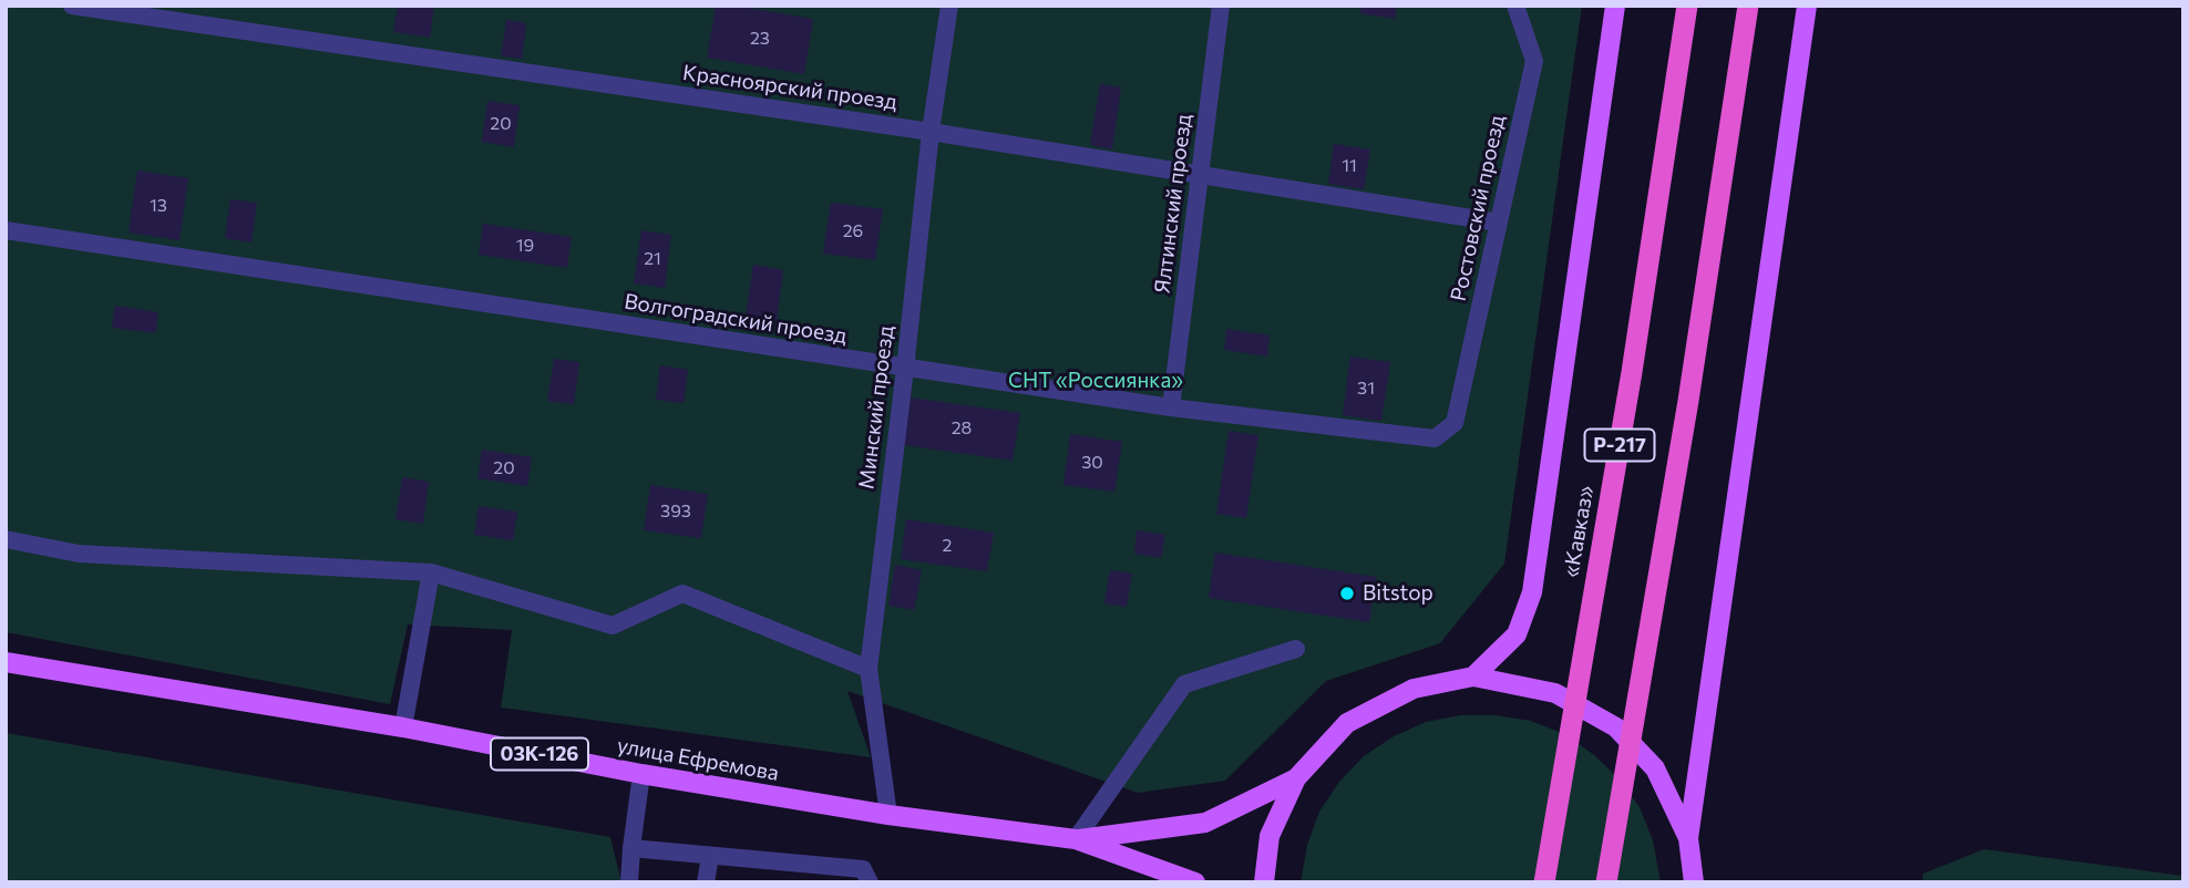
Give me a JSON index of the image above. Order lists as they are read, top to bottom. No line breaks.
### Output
{"streets":{"highway":["Р-217","«Кавказ»"],"main road":["03К-126","улица Ефремова"],"lane":["Красноярский проезд","Ялтинский проезд","Ростовский проезд","Волгоградский проезд","Минский проезд"]},"crossings":[["Красноярский проезд","Ялтинский проезд"],["Красноярский проезд","Ростовский проезд"],["Красноярский проезд","Минский проезд"],["Ялтинский проезд","Волгоградский проезд"],["Ростовский проезд","Волгоградский проезд"],["Волгоградский проезд","Минский проезд"],["Минский проезд","улица Ефремова"]],"parks":["СНТ «Россиянка»"],"places":["Bitstop"],"house_numbers":["23","20","11","13","26","19","21","31","28","30","20","393","2"]}
